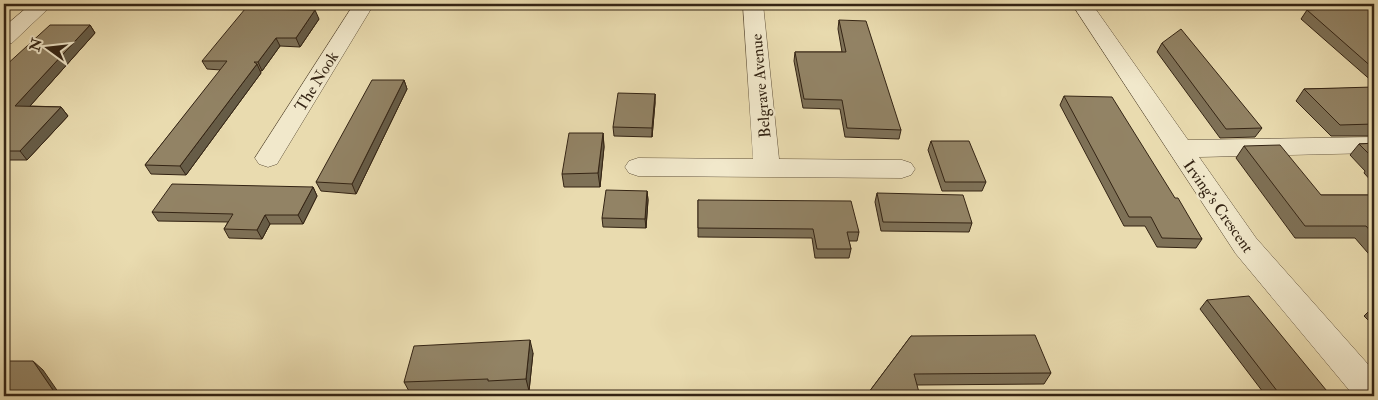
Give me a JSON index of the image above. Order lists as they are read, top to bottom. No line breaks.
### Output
{"streets":{"street":["The Nook","Belgrave Avenue","Irving's Crescent"]},"north":"left"}
